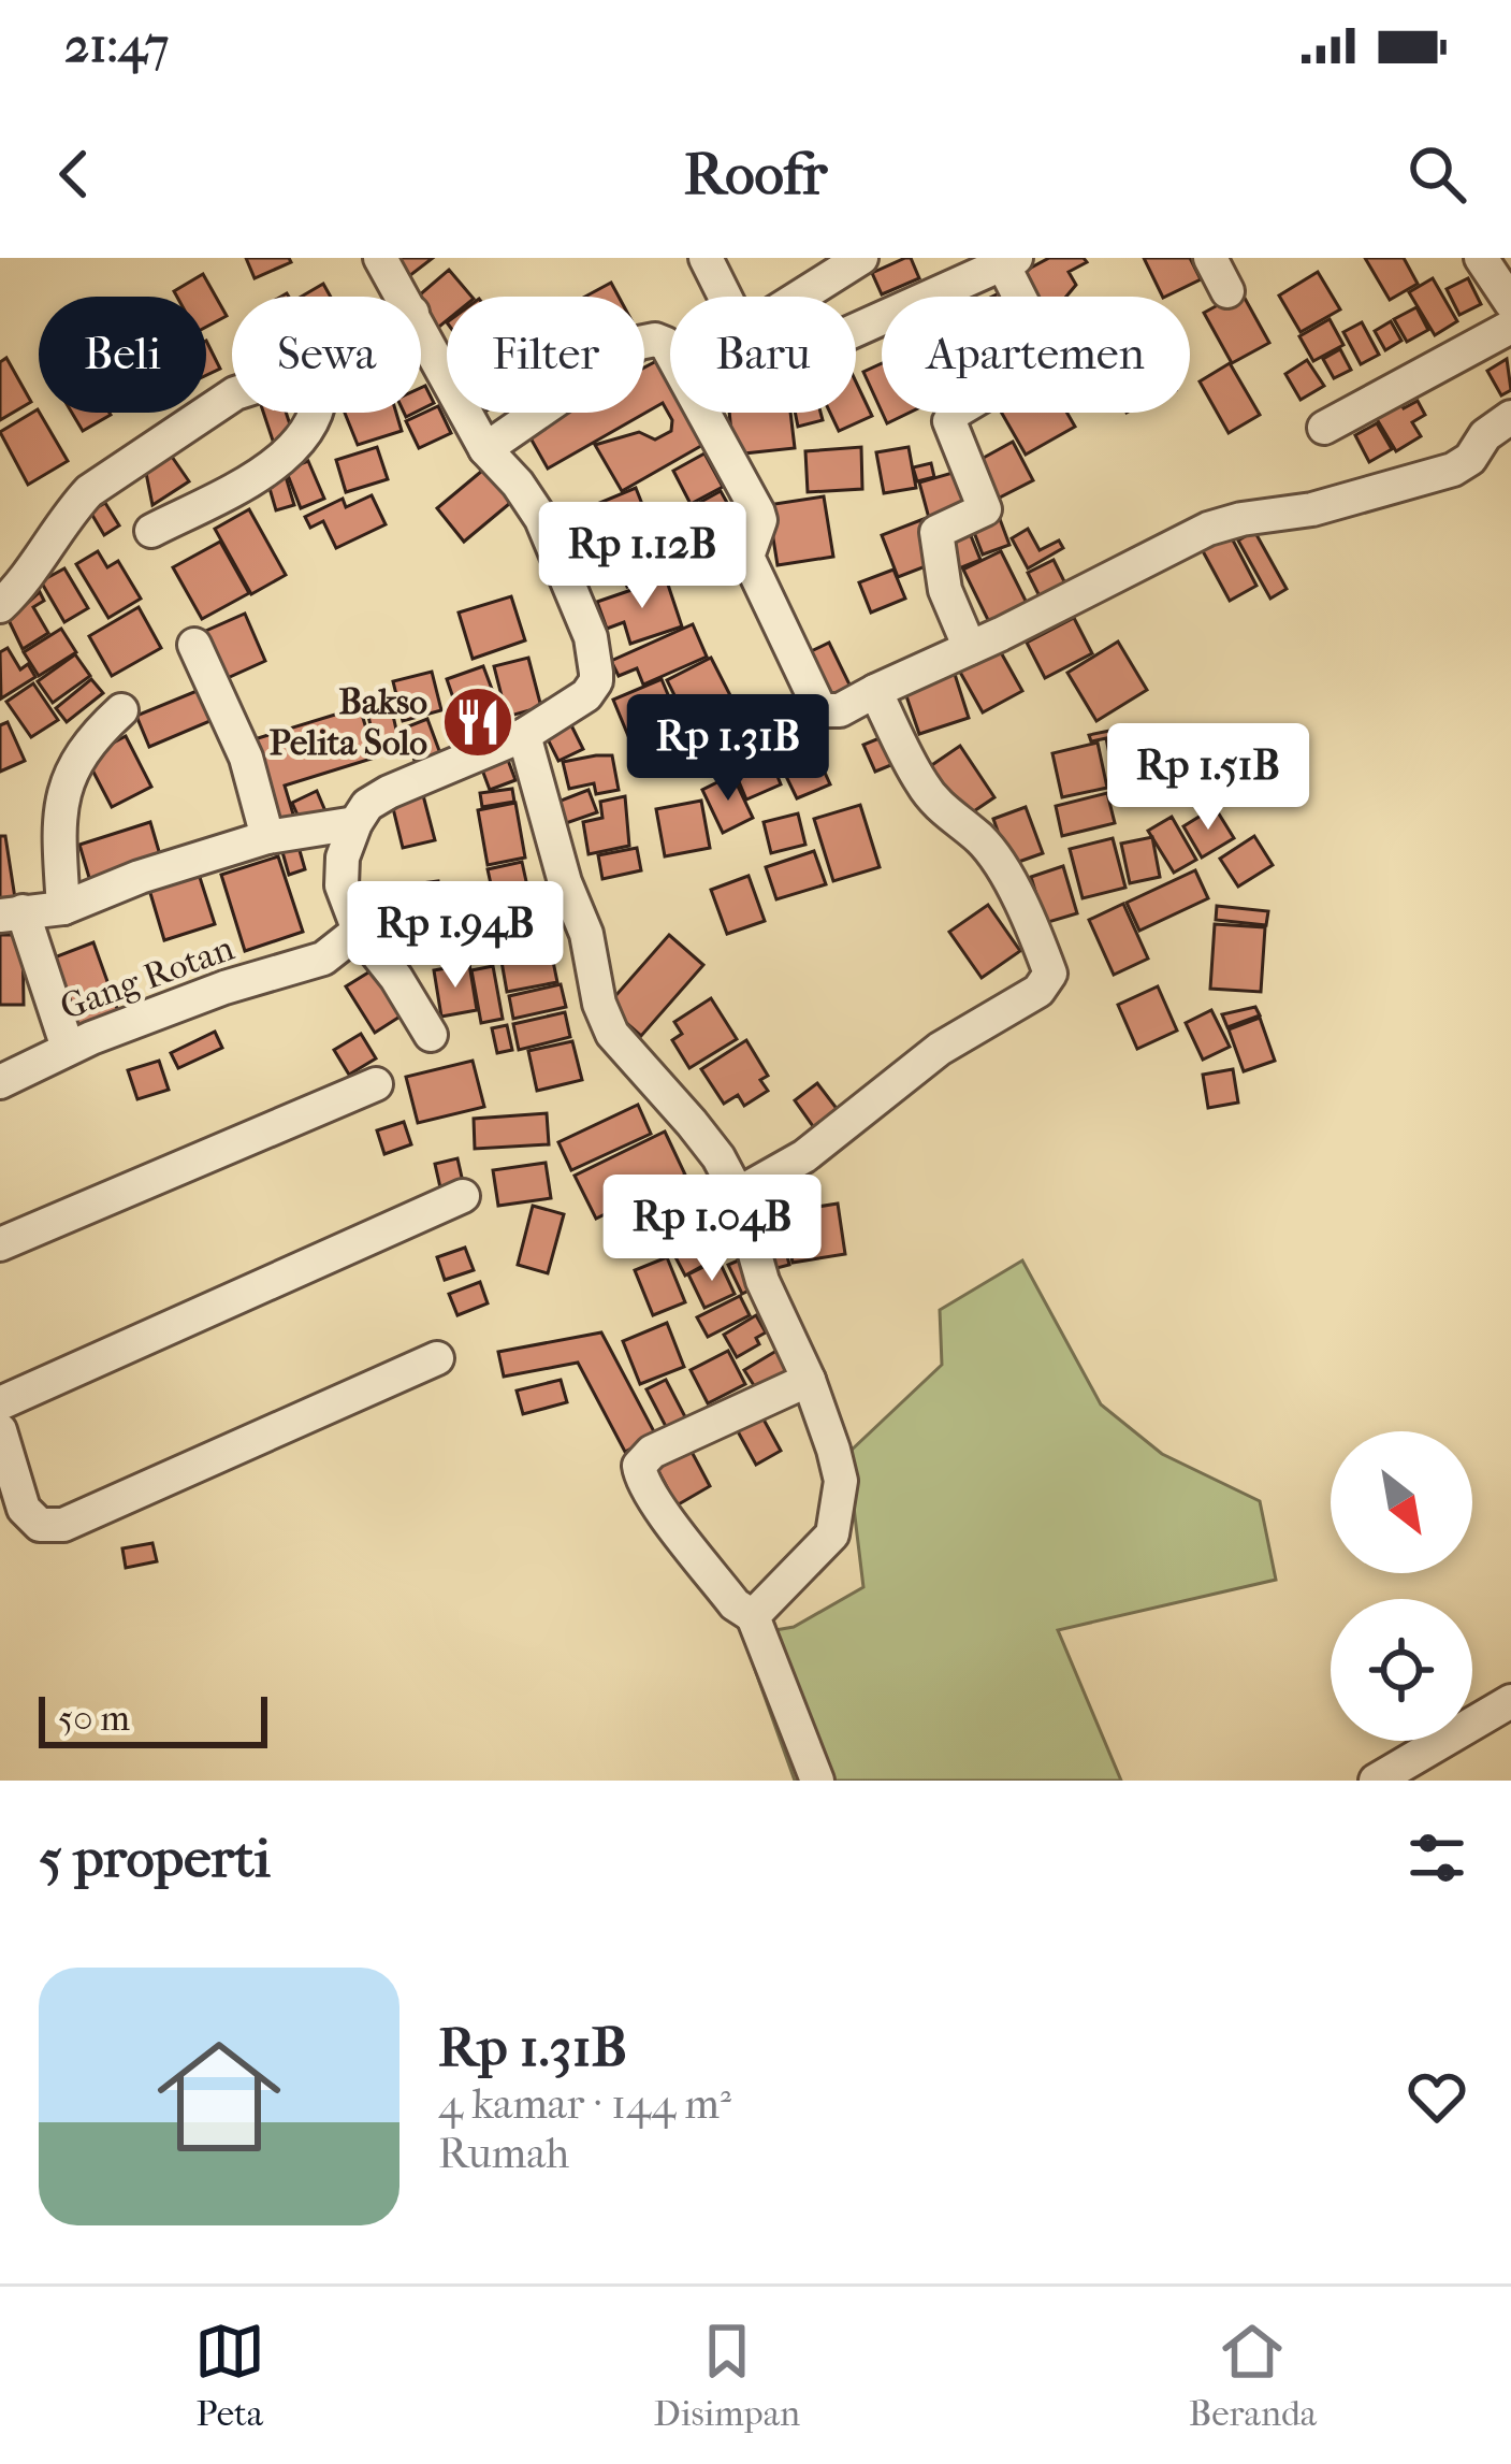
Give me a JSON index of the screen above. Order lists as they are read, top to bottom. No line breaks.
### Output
{"streets":{"street":["Gang Rotan"]},"places":{"restaurant":["Bakso Pelita Solo"]},"scale_bar":"50 m","north":"bottom right","page":{"status":"21:47","header":"Roofr","chip":["Beli","Sewa","Filter","Baru","Apartemen"],"price":["Rp 1.12B","Rp 1.31B","Rp 1.51B","Rp 1.94B","Rp 1.04B"],"scale":"50 m","heading":"5 properti","list":[{"name":"Rp 1.31B","note":"4 kamar · 144 m² · Rumah"}],"tabs":["Peta","Disimpan","Beranda"]}}
